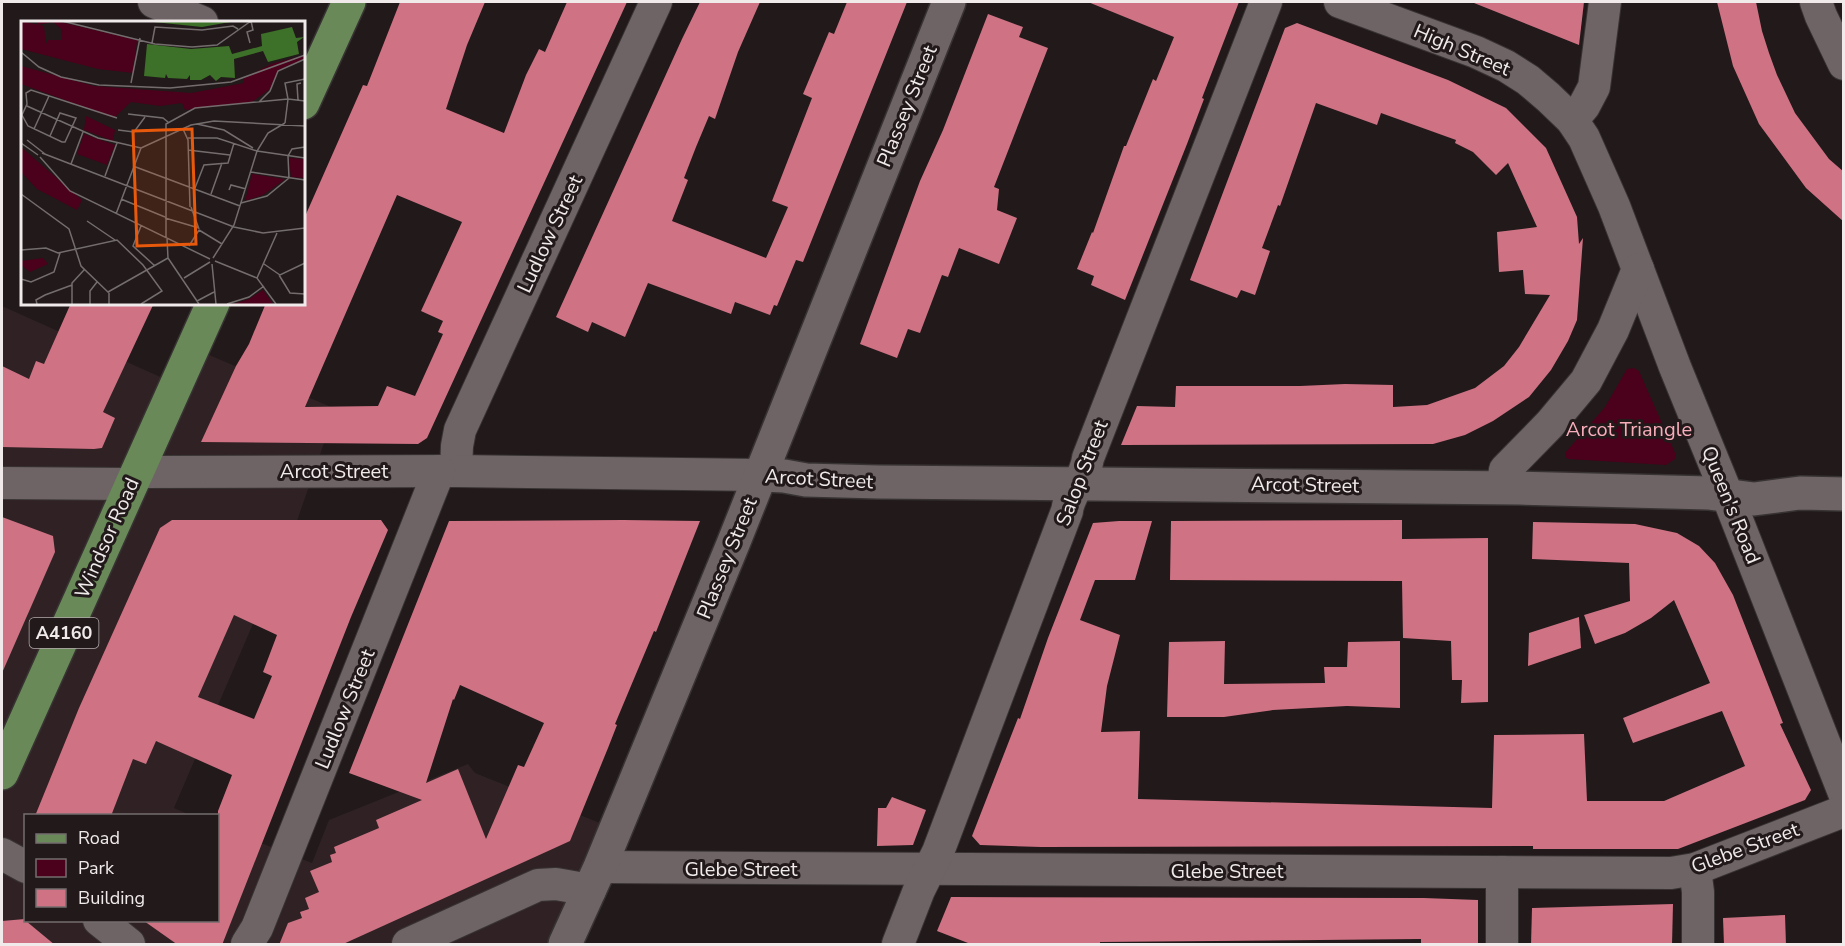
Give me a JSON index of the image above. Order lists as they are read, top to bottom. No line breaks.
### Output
{"streets":{"main road":["Windsor Road","A4160"],"street":["High Street","Plassey Street","Ludlow Street","Arcot Street","Salop Street","Queen's Road","Glebe Street"]},"crossings":[["High Street","Queen's Road"],["Plassey Street","Arcot Street"],["Plassey Street","Glebe Street"],["Ludlow Street","Arcot Street"],["Arcot Street","Salop Street"],["Arcot Street","Queen's Road"],["Arcot Street","Windsor Road"],["Salop Street","Glebe Street"]],"parks":["Arcot Triangle"],"legend":["Road","Park","Building"]}
